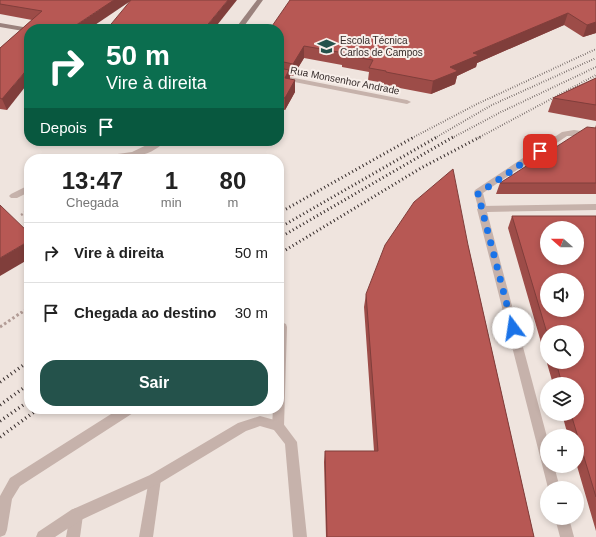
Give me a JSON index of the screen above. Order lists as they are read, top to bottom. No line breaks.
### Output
{"streets":{"street":["Rua Monsenhor Andrade"]},"places":{"school or university":["Escola Técnica Carlos de Campos"]},"north":"left","page":{"turn":["50 m","Vire à direita"],"then":"Depois","eta":["13:47","Chegada","1","min","80","m"],"map_buttons":["+","−"],"list":[{"name":"Vire à direita","value":"50 m"},{"name":"Chegada ao destino","value":"30 m"}],"buttons":"Sair"}}
